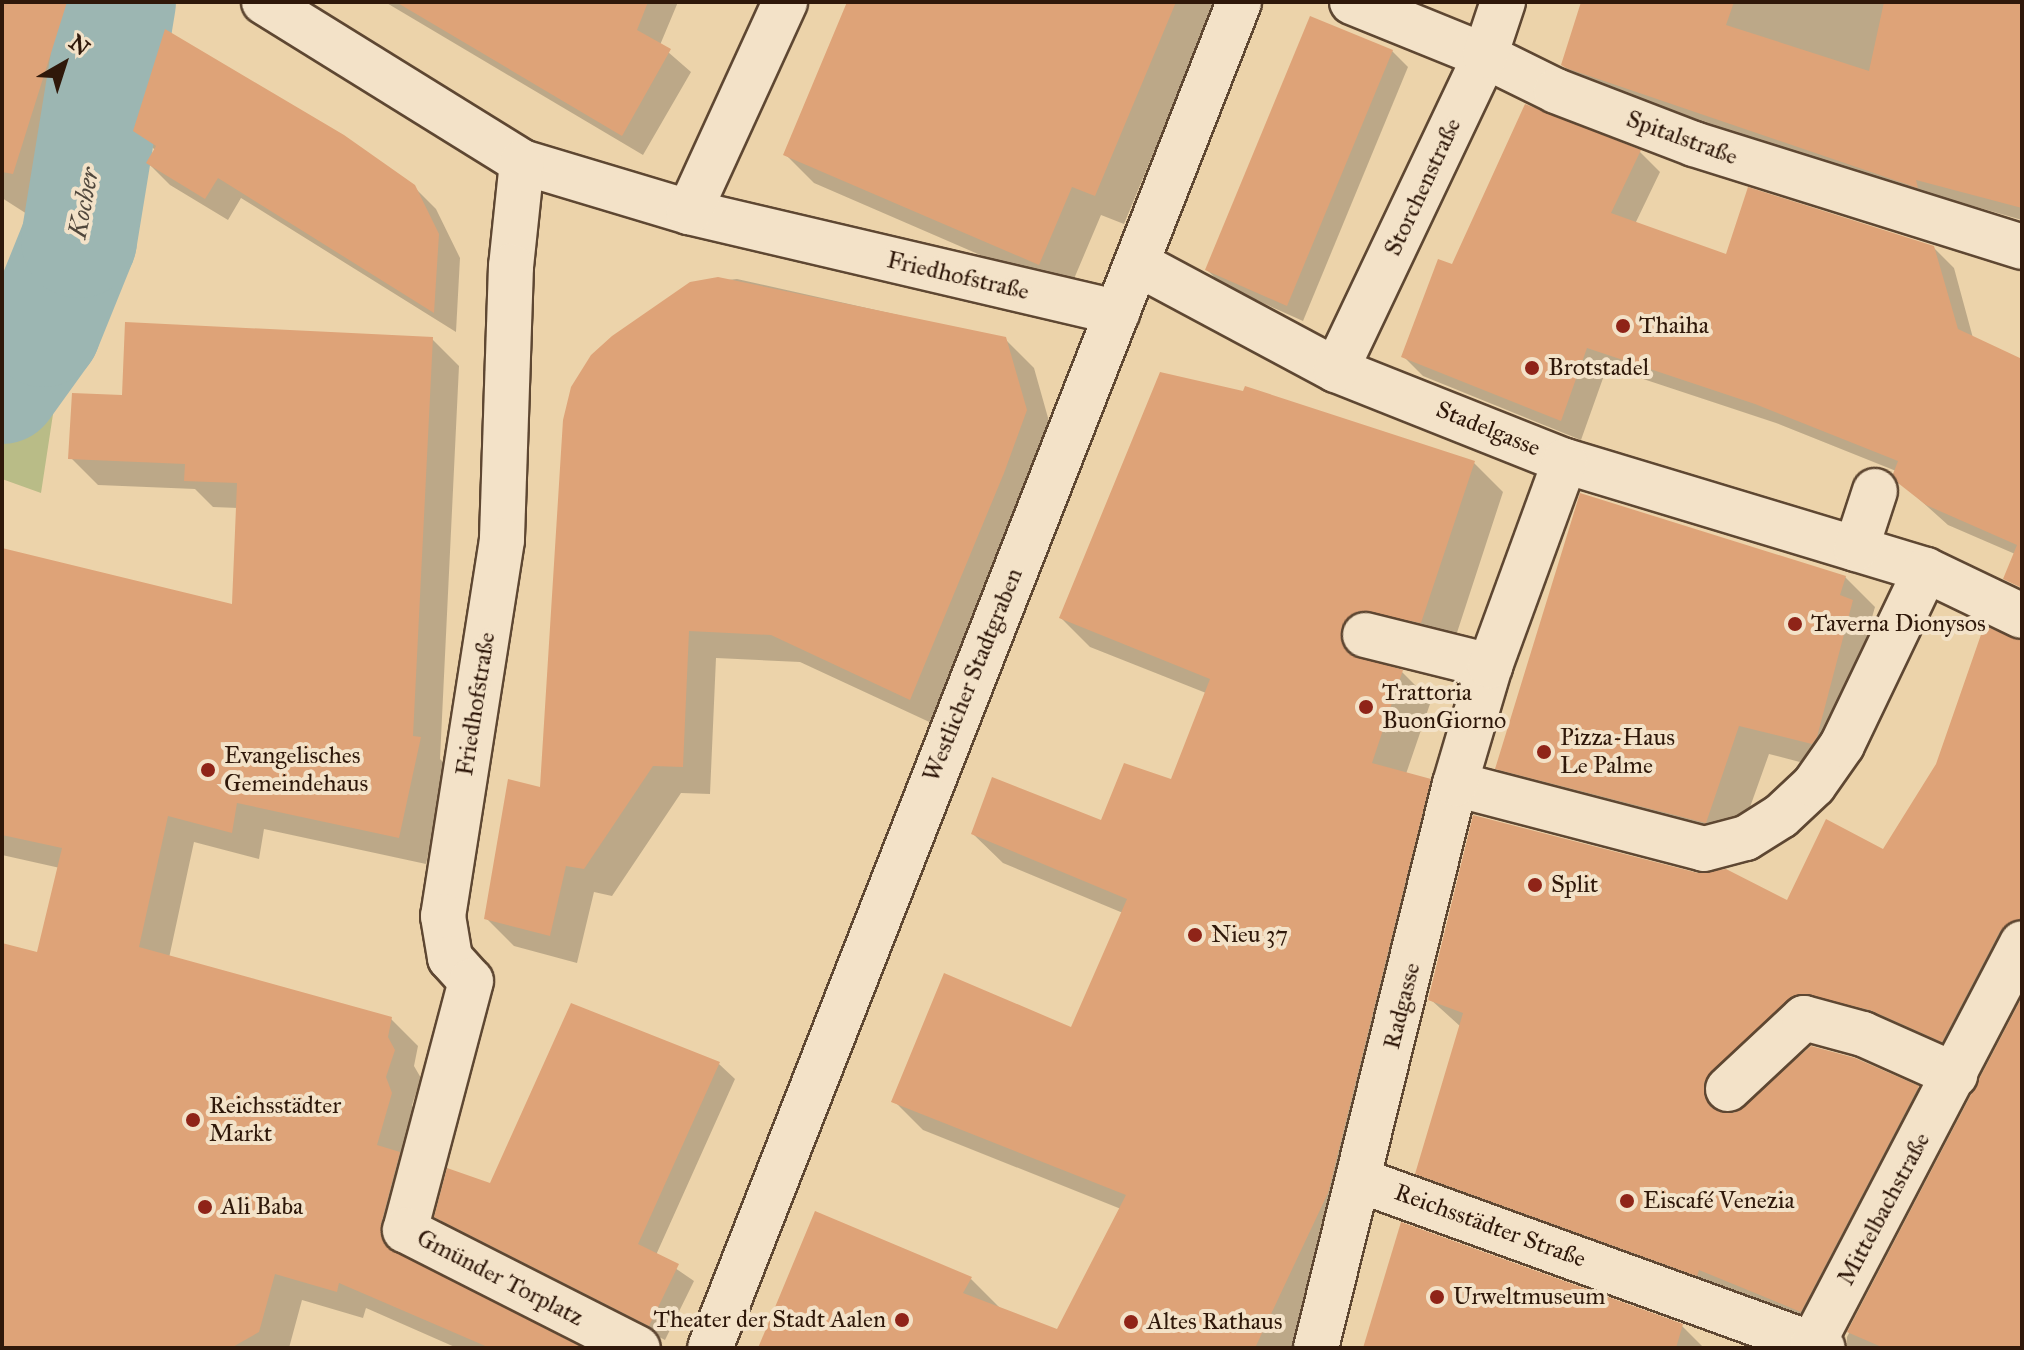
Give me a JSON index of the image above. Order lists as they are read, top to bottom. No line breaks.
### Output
{"streets":{"street":["Spitalstraße","Storchenstraße","Friedhofstraße","Stadelgasse","Westlicher Stadtgraben","Radgasse","Mittelbachstraße","Reichsstädter Straße","Gmünder Torplatz"]},"crossings":[["Spitalstraße","Storchenstraße"],["Storchenstraße","Stadelgasse"],["Friedhofstraße","Westlicher Stadtgraben"],["Friedhofstraße","Gmünder Torplatz"],["Stadelgasse","Westlicher Stadtgraben"],["Stadelgasse","Radgasse"],["Radgasse","Reichsstädter Straße"],["Mittelbachstraße","Reichsstädter Straße"]],"water":["Kocher"],"places":["Thaiha","Brotstadel","Taverna Dionysos","Trattoria BuonGiorno","Pizza-Haus Le Palme","Evangelisches Gemeindehaus","Split","Nieu 37","Reichsstädter Markt","Eiscafé Venezia","Ali Baba","Urweltmuseum","Theater der Stadt Aalen","Altes Rathaus"],"north":"top right"}
